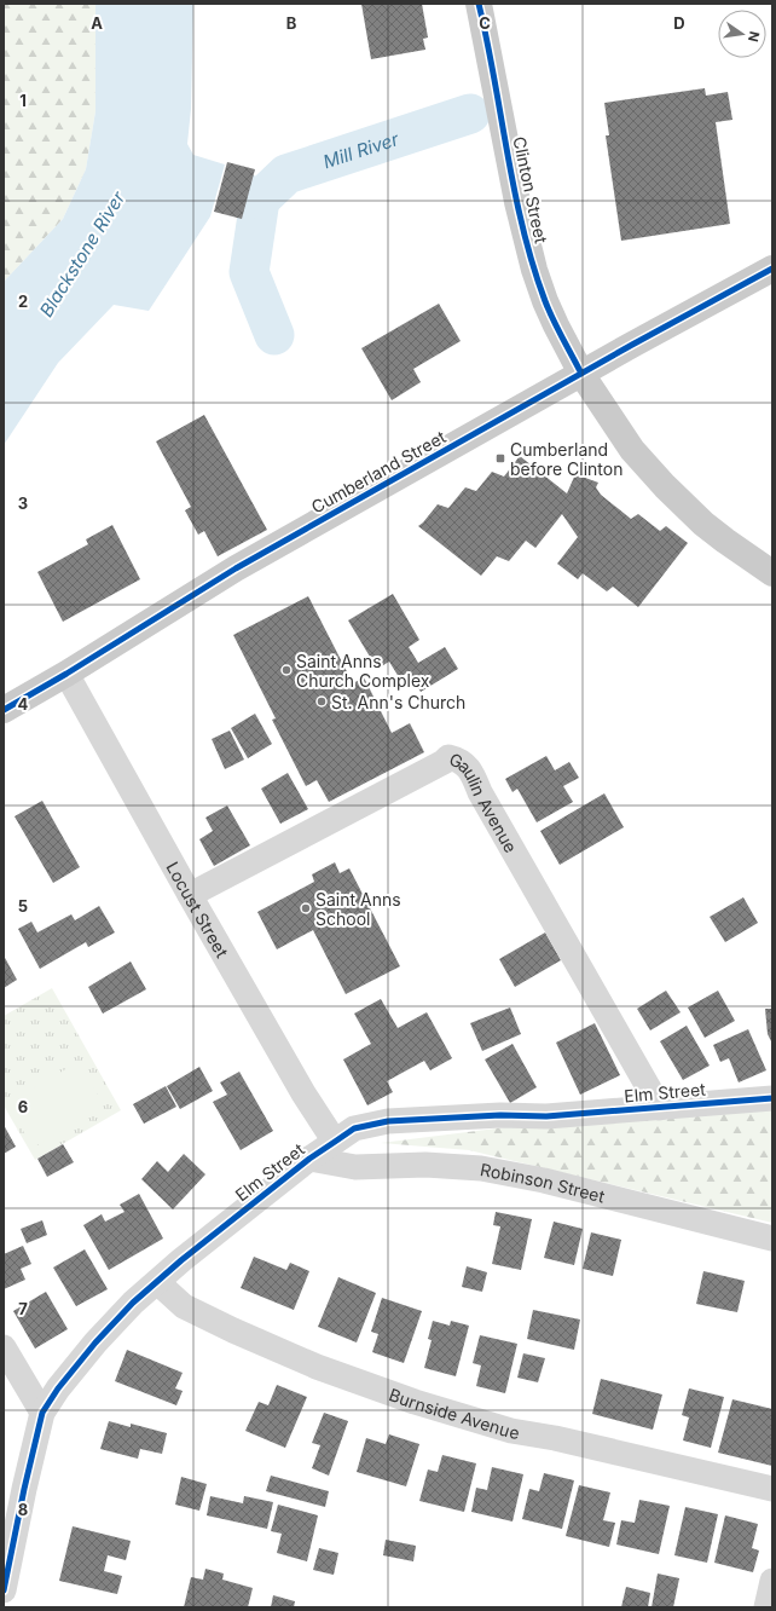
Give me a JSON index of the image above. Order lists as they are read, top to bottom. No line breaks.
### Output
{"streets":{"main road":["Clinton Street","Cumberland Street"],"street":["Gaulin Avenue","Locust Street","Elm Street","Robinson Street","Burnside Avenue"]},"crossings":[["Clinton Street","Cumberland Street"],["Cumberland Street","Locust Street"],["Gaulin Avenue","Locust Street"],["Gaulin Avenue","Elm Street"],["Locust Street","Elm Street"],["Elm Street","Robinson Street"],["Elm Street","Burnside Avenue"]],"water":["Mill River","Blackstone River"],"places":{"transit":["Cumberland before Clinton"],"other":["Saint Anns Church Complex","St. Ann's Church","Saint Anns School"]},"north":"right","grid":{"columns":["A","B","C","D"],"rows":["1","2","3","4","5","6","7","8"]}}
